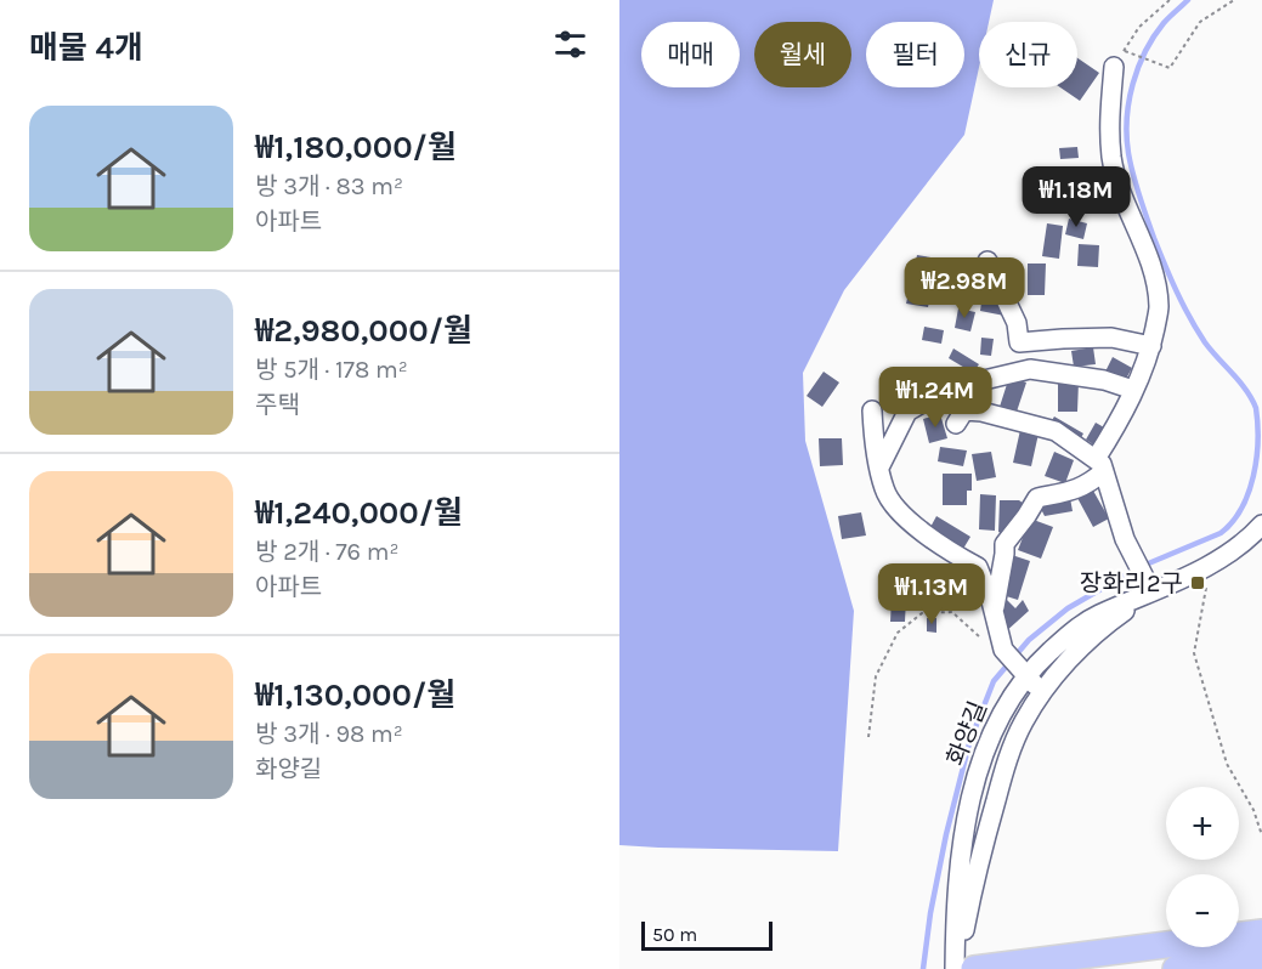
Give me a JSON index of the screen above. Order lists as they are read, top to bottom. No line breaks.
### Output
{"streets":{"street":["화양길"]},"places":{"transit":["장화리2구"]},"scale_bar":"50 m","page":{"heading":"매물 4개","chip":["매매","월세","필터","신규"],"list":[{"name":"₩1,180,000/월","note":"방 3개 · 83 m² · 아파트"},{"name":"₩2,980,000/월","note":"방 5개 · 178 m² · 주택"},{"name":"₩1,240,000/월","note":"방 2개 · 76 m² · 아파트"},{"name":"₩1,130,000/월","note":"방 3개 · 98 m² · 화양길"}],"price":["₩1.18M","₩2.98M","₩1.24M","₩1.13M"],"map_buttons":["+","−"],"scale":"50 m"}}
